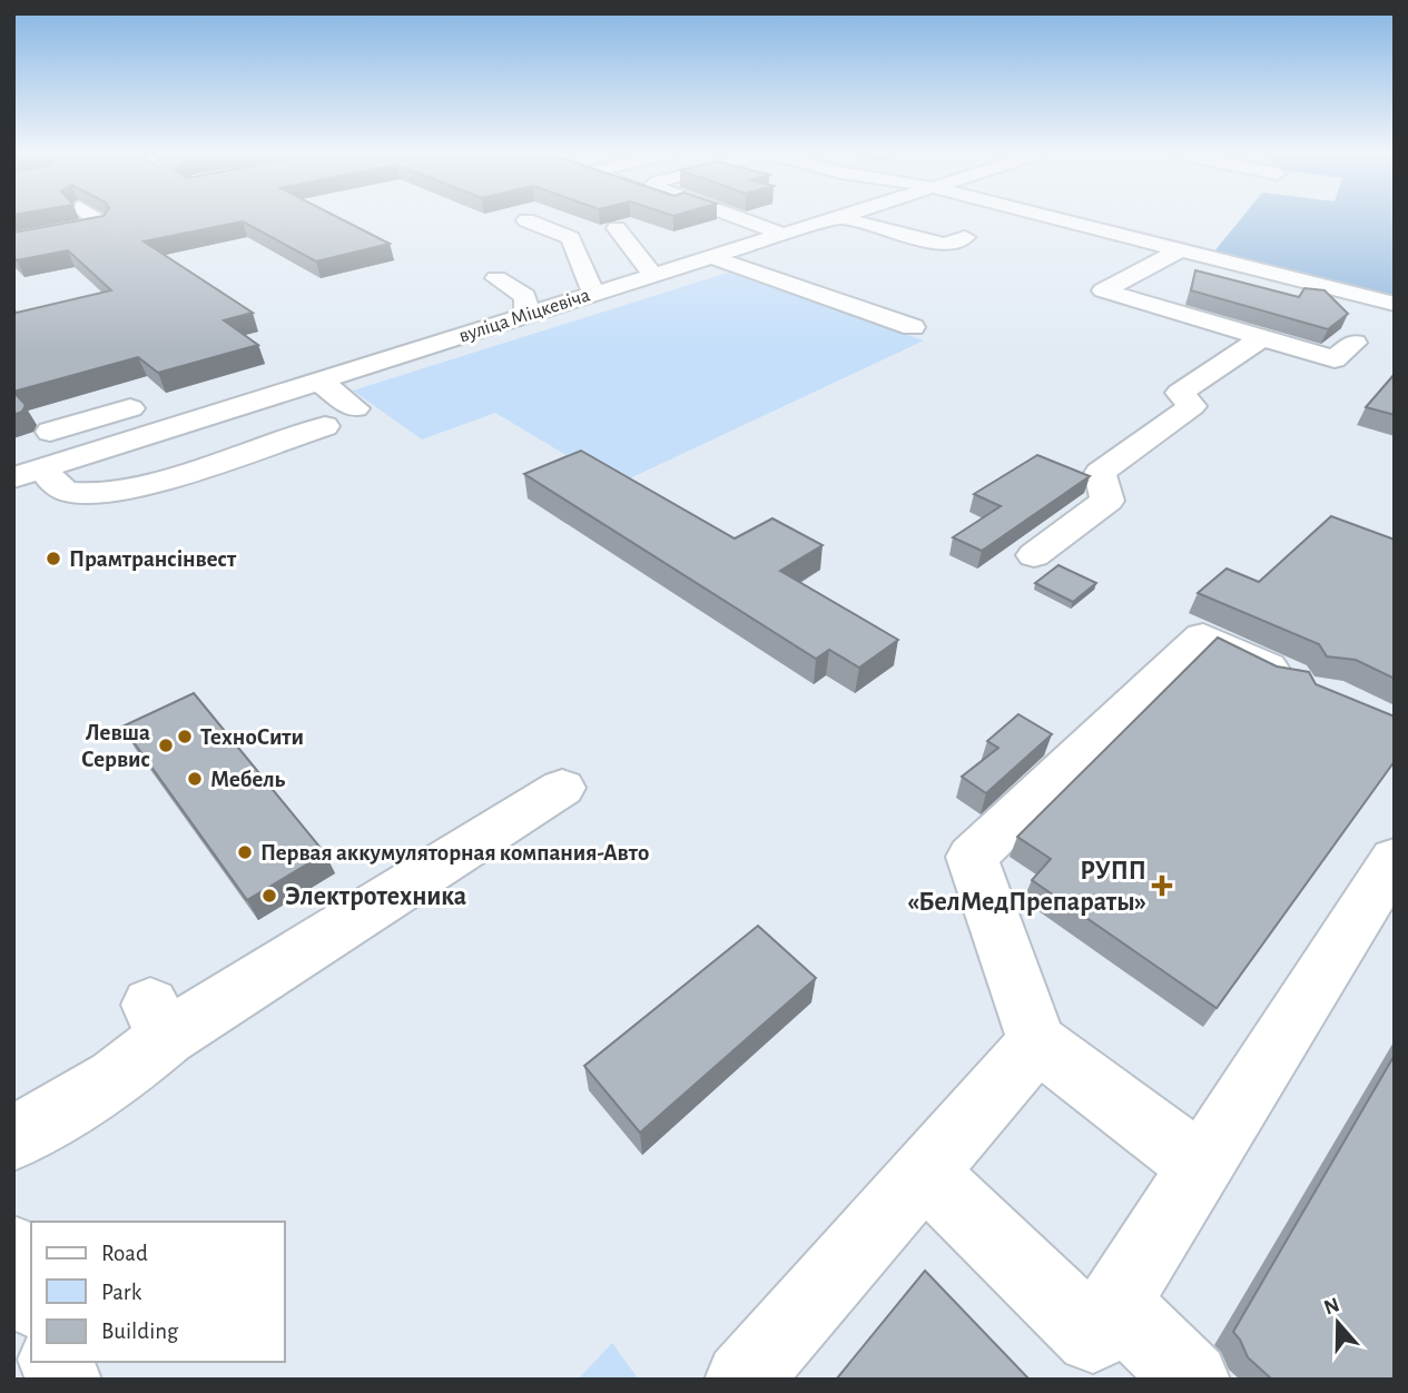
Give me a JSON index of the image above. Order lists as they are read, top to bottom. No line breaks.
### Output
{"streets":{"street":["вуліца Міцкевіча"]},"places":{"other":["Прамтрансінвест","ТехноСити","Левша Сервис","Мебель","Первая аккумуляторная компания-Авто","Электротехника"],"health":["РУПП «БелМедПрепараты»"]},"legend":["Road","Park","Building"],"north":"top"}
